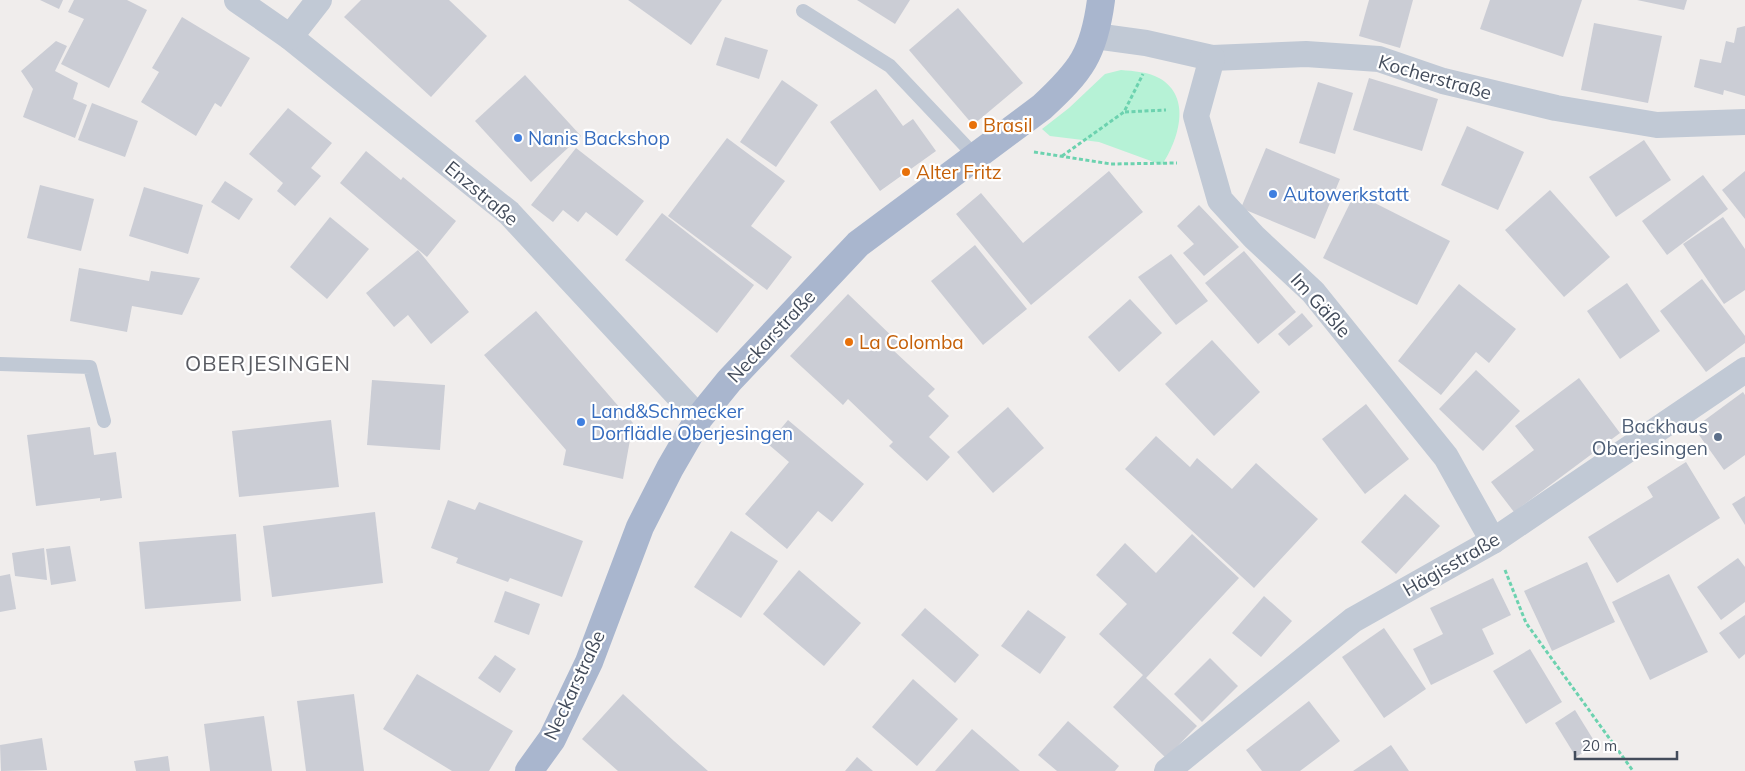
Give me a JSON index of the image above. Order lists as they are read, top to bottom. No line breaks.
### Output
{"streets":{"main road":["Neckarstraße"],"street":["Kocherstraße","Enzstraße","Im Gäßle","Hägisstraße"]},"crossings":[["Kocherstraße","Im Gäßle"],["Kocherstraße","Neckarstraße"],["Enzstraße","Neckarstraße"],["Im Gäßle","Hägisstraße"]],"districts":["OBERJESINGEN"],"places":["Brasil","Nanis Backshop","Alter Fritz","Autowerkstatt","La Colomba","Land&Schmecker Dorflädle Oberjesingen","Backhaus Oberjesingen"],"scale_bar":"20 m"}
